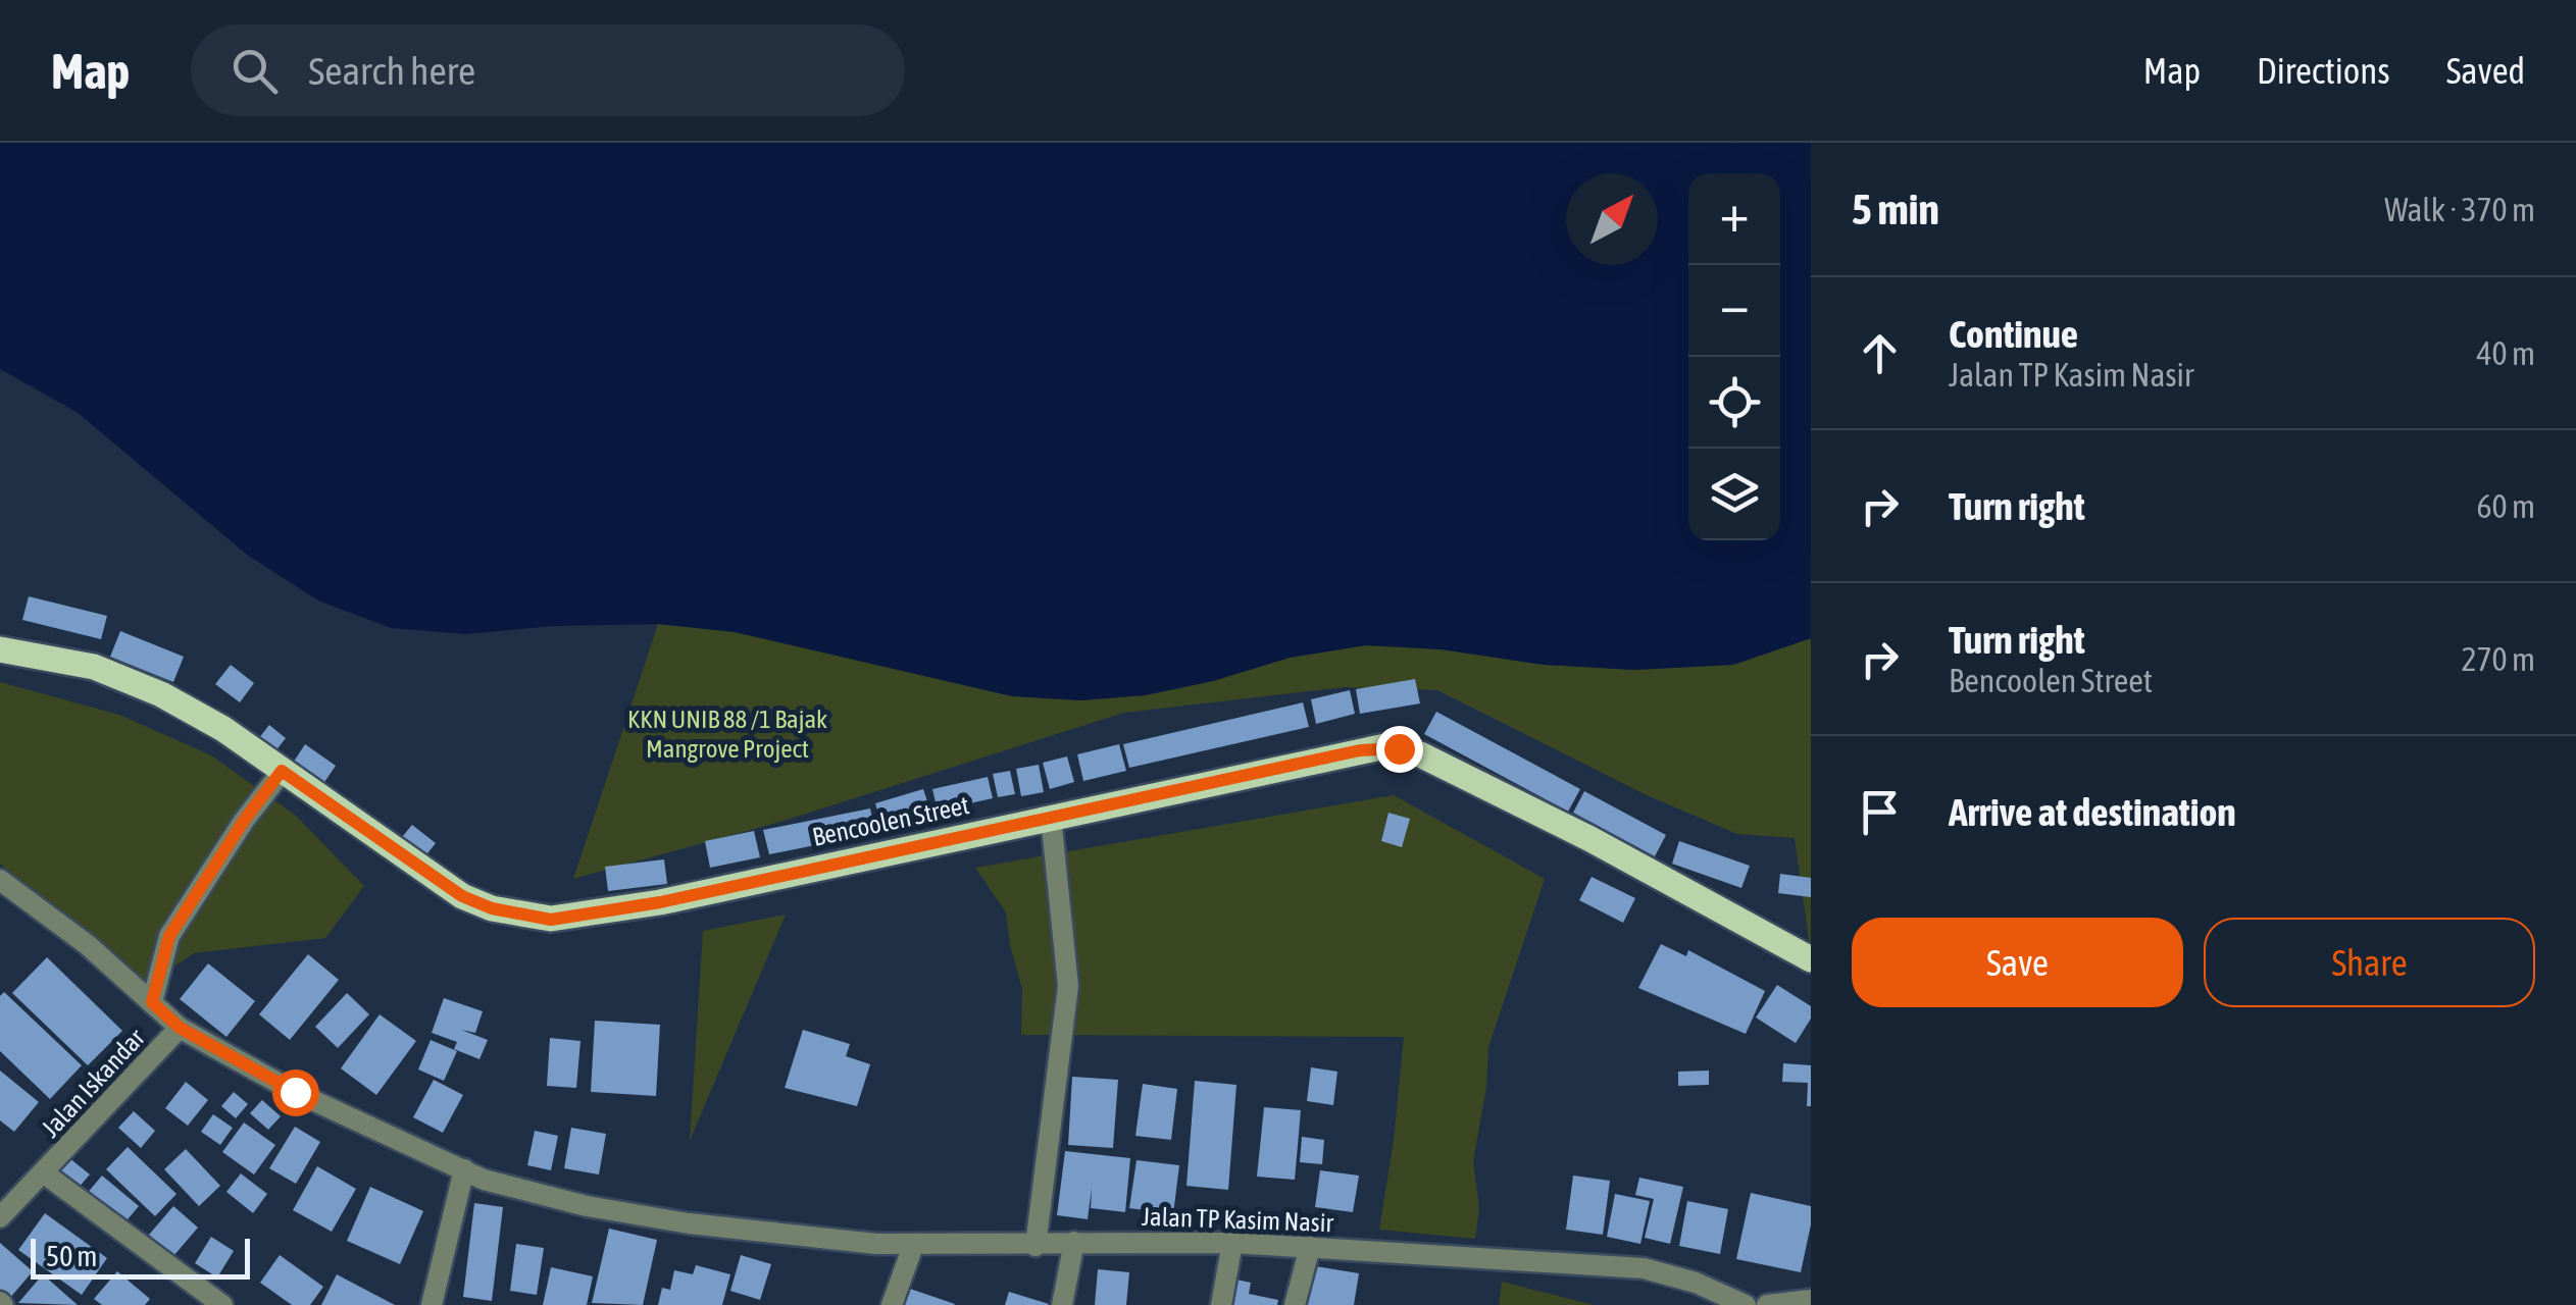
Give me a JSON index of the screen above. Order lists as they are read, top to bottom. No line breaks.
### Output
{"streets":{"main road":["Bencoolen Street"],"street":["Jalan Iskandar","Jalan TP Kasim Nasir"]},"parks":["KKN UNIB 88 /1 Bajak Mangrove Project"],"scale_bar":"50 m","north":"top right","page":{"header":"Map","search":"Search here","nav":["Map","Directions","Saved"],"heading":["5 min","Walk · 370 m"],"map_buttons":["+","−"],"list":[["Continue","Jalan TP Kasim Nasir","40 m"],["Turn right","60 m"],["Turn right","Bencoolen Street","270 m"],"Arrive at destination"],"buttons":["Save","Share"],"scale":"50 m"}}
